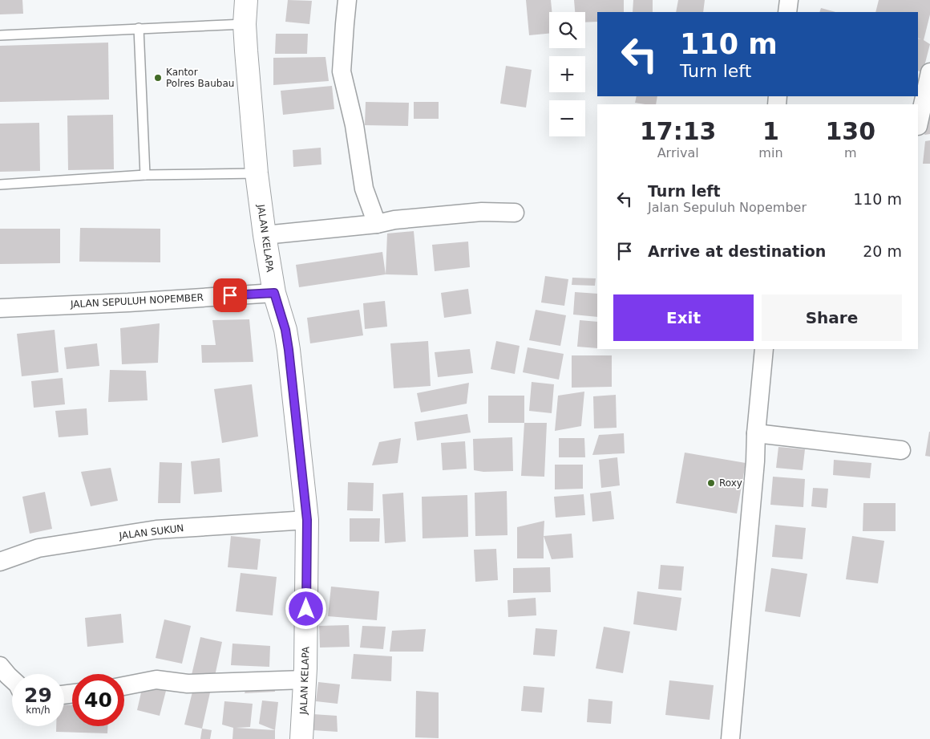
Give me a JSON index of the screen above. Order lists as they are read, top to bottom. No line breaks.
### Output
{"streets":{"street":["JALAN KELAPA","JALAN SEPULUH NOPEMBER","JALAN SUKUN"]},"crossings":[["JALAN KELAPA","JALAN SEPULUH NOPEMBER"],["JALAN KELAPA","JALAN SUKUN"]],"places":["Kantor Polres Baubau","Roxy"],"page":{"map_buttons":["+","−"],"turn":["110 m","Turn left"],"eta":["17:13","Arrival","1","min","130","m"],"list":[{"name":"Turn left","note":"Jalan Sepuluh Nopember","value":"110 m"},{"name":"Arrive at destination","value":"20 m"}],"buttons":["Exit","Share"],"speed":"29 km/h","limit":"40"}}
